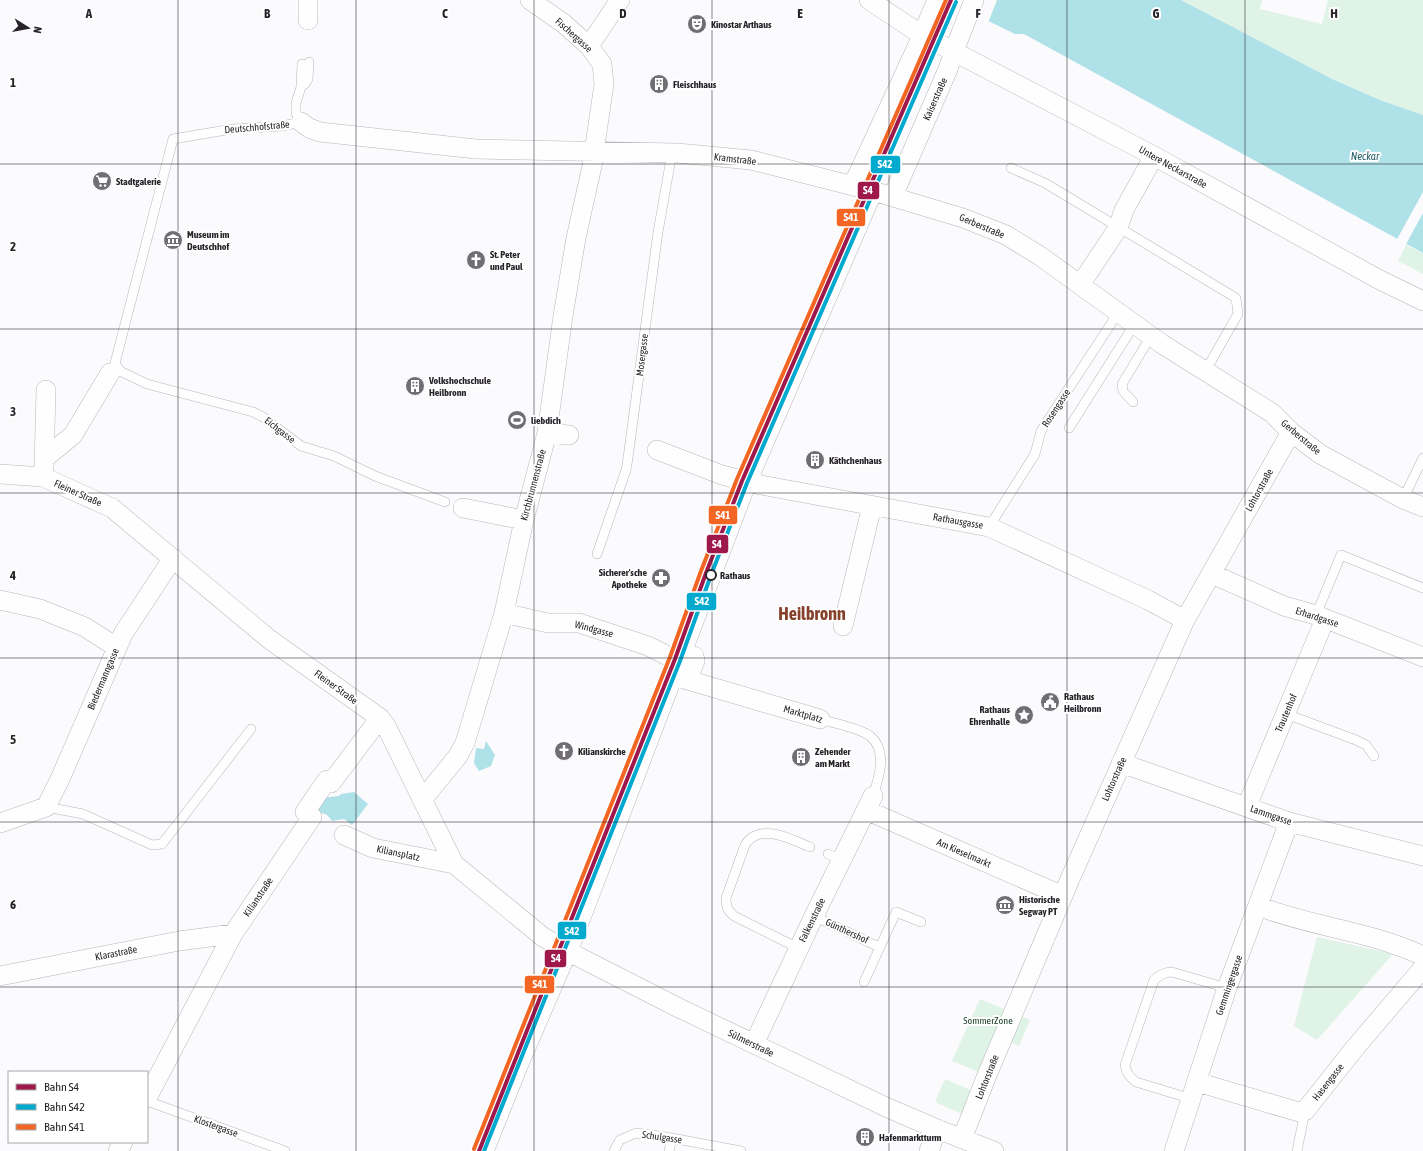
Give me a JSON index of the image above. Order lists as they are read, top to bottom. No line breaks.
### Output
{"streets":{"street":["Fischergasse","Kaiserstraße","Deutschhofstraße","Kramstraße","Untere Neckarstraße","Gerberstraße","Kirchbrunnenstraße","Lohtorstraße","Fleiner Straße","Rathausgasse","Erhardgasse","Windgasse","Biedermanngasse","Trautenhof","Marktplatz","Lammgasse","Kiliansplatz","Am Kieselmarkt","Kilianstraße","Falkenstraße","Klarastraße","Gemmingergasse","Sülmerstraße","Hasengasse"],"lane":["Mosergasse","Rosengasse","Eichgasse","Günthershof","Klostergasse","Schulgasse"]},"crossings":[["Fischergasse","Deutschhofstraße"],["Fischergasse","Kramstraße"],["Fischergasse","Kirchbrunnenstraße"],["Kaiserstraße","Untere Neckarstraße"],["Kaiserstraße","Gerberstraße"],["Deutschhofstraße","Kramstraße"],["Deutschhofstraße","Eichgasse"],["Deutschhofstraße","Kirchbrunnenstraße"],["Deutschhofstraße","Fleiner Straße"],["Kramstraße","Gerberstraße"],["Kramstraße","Mosergasse"],["Kramstraße","Kirchbrunnenstraße"],["Gerberstraße","Rosengasse"],["Gerberstraße","Lohtorstraße"],["Rosengasse","Rathausgasse"],["Kirchbrunnenstraße","Fleiner Straße"],["Kirchbrunnenstraße","Windgasse"],["Lohtorstraße","Rathausgasse"],["Lohtorstraße","Erhardgasse"],["Lohtorstraße","Lammgasse"],["Lohtorstraße","Am Kieselmarkt"],["Lohtorstraße","Sülmerstraße"],["Fleiner Straße","Biedermanngasse"],["Fleiner Straße","Kiliansplatz"],["Fleiner Straße","Kilianstraße"],["Fleiner Straße","Sülmerstraße"],["Erhardgasse","Trautenhof"],["Windgasse","Marktplatz"],["Trautenhof","Lammgasse"],["Marktplatz","Am Kieselmarkt"],["Marktplatz","Falkenstraße"],["Lammgasse","Gemmingergasse"],["Am Kieselmarkt","Falkenstraße"],["Kilianstraße","Klarastraße"],["Falkenstraße","Günthershof"],["Falkenstraße","Sülmerstraße"],["Gemmingergasse","Hasengasse"]],"districts":["Heilbronn"],"water":["Neckar"],"parks":["SommerZone"],"places":{"theatre":["Kinostar Arthaus"],"building":["Fleischhaus","Volkshochschule Heilbronn","Käthchenhaus","Zehender am Markt","Hafenmarktturm"],"supermarket":["Stadtgalerie"],"museum":["Museum im Deutschhof","Historische Segway PT"],"church":["St. Peter und Paul","Kilianskirche"],"sports":["liebdich"],"other":["Rathaus"],"pharmacy":["Sicherer'sche Apotheke"],"public building":["Rathaus Heilbronn"],"place":["Rathaus Ehrenhalle"]},"lines":["rail line S4","rail line S41","rail line S42"],"legend":["Bahn S4","Bahn S42","Bahn S41"],"north":"right","grid":{"columns":["A","B","C","D","E","F","G","H"],"rows":["1","2","3","4","5","6"]}}
